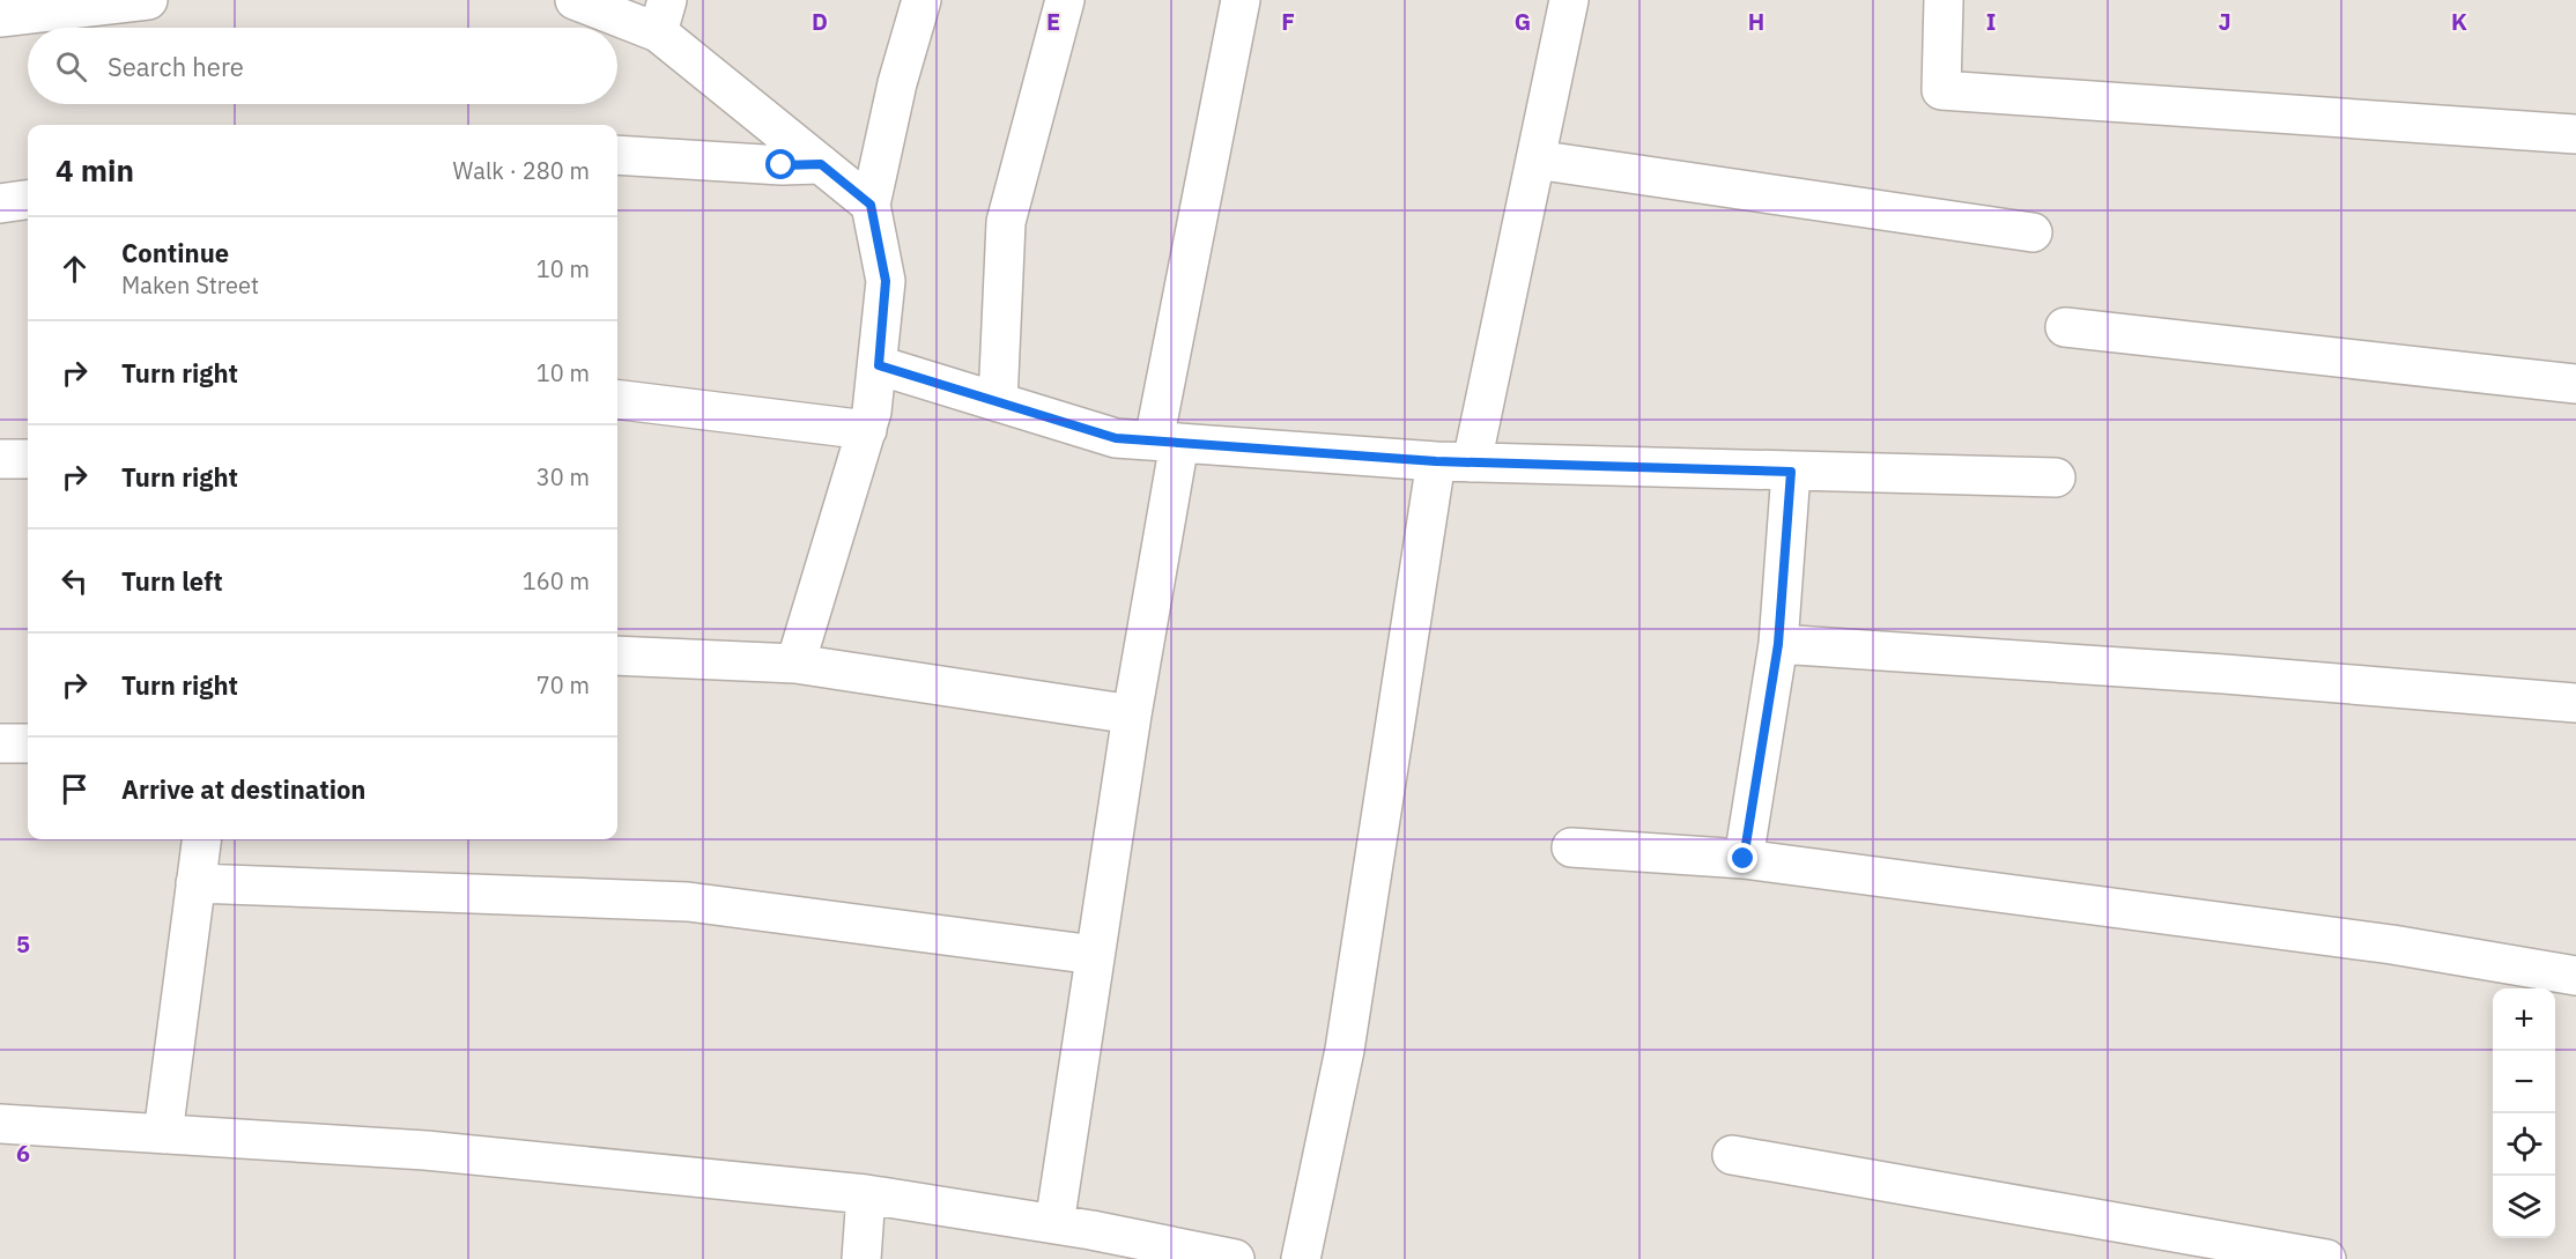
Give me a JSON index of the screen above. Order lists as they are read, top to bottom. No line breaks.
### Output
{"page":{"search":"Search here","heading":["4 min","Walk · 280 m"],"list":[["Continue","Maken Street","10 m"],["Turn right","10 m"],["Turn right","30 m"],["Turn left","160 m"],["Turn right","70 m"],"Arrive at destination"],"map_buttons":["+","−"]},"grid":{"columns":["D","E","F","G","H","I","J","K"],"rows":["5","6"]}}
